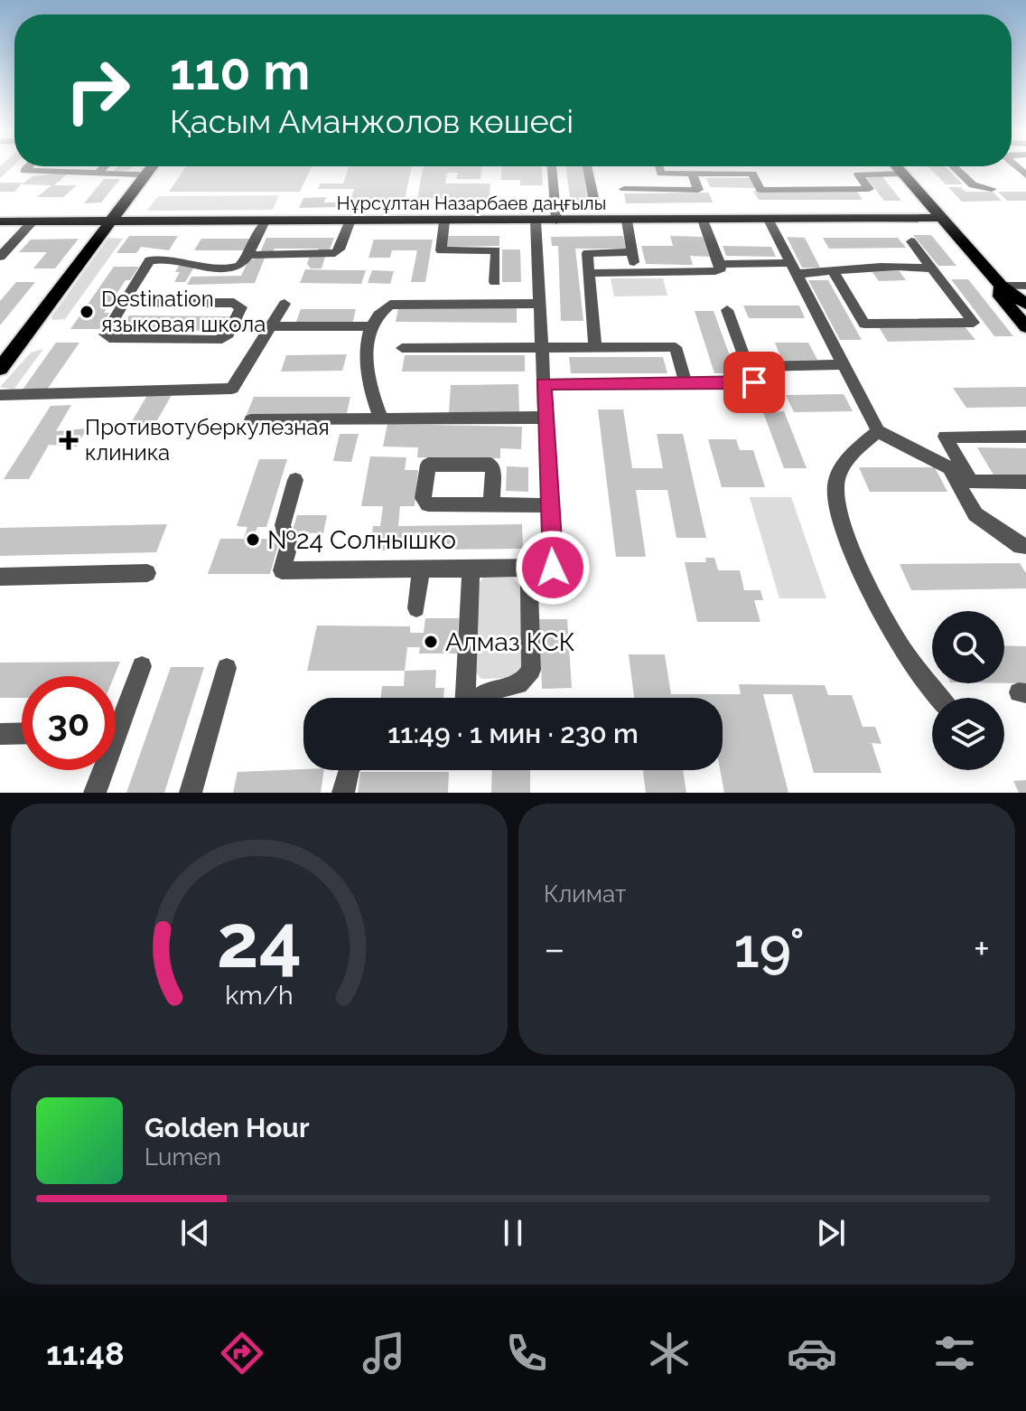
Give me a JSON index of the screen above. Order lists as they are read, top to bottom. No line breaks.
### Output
{"streets":{"main road":["Нұрсұлтан Назарбаев даңғылы"]},"places":{"other":["Destination языковая школа","№24 Солнышко","Алмаз КСК"],"health":["Противотуберкулезная клиника"]},"page":{"turn":["110 m","Қасым Аманжолов көшесі"],"limit":"30","trip":"11:49 · 1 мин · 230 m","tile":"Климат","heat":["−","19°","+"],"song":["Golden Hour","Lumen"],"tabs":"11:48","gauge":["24","km/h"]}}
